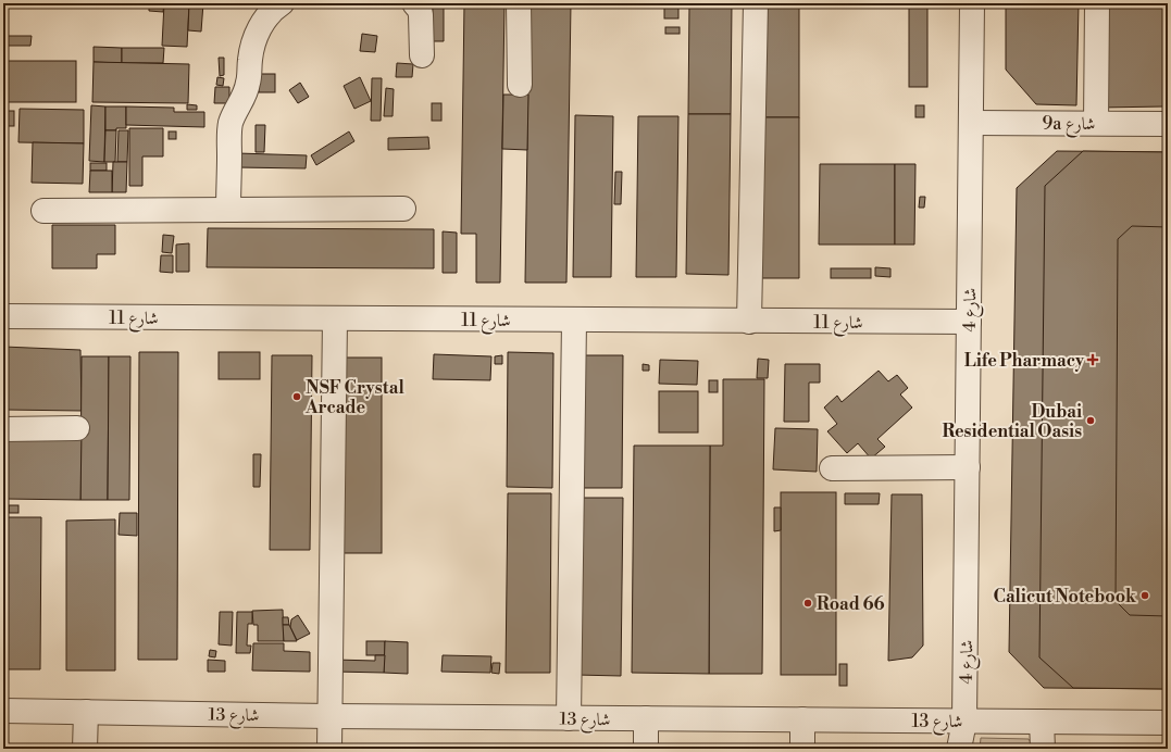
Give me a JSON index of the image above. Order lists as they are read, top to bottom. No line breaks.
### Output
{"streets":{"street":["9a شارع","شارع 4","شارع 11","شارع 13"]},"crossings":[["9a شارع","شارع 4"],["شارع 4","شارع 11"],["شارع 4","شارع 13"]],"places":{"health":["Life Pharmacy"],"other":["NSF Crystal Arcade","Dubai Residential Oasis","Calicut Notebook","Road 66"]}}
